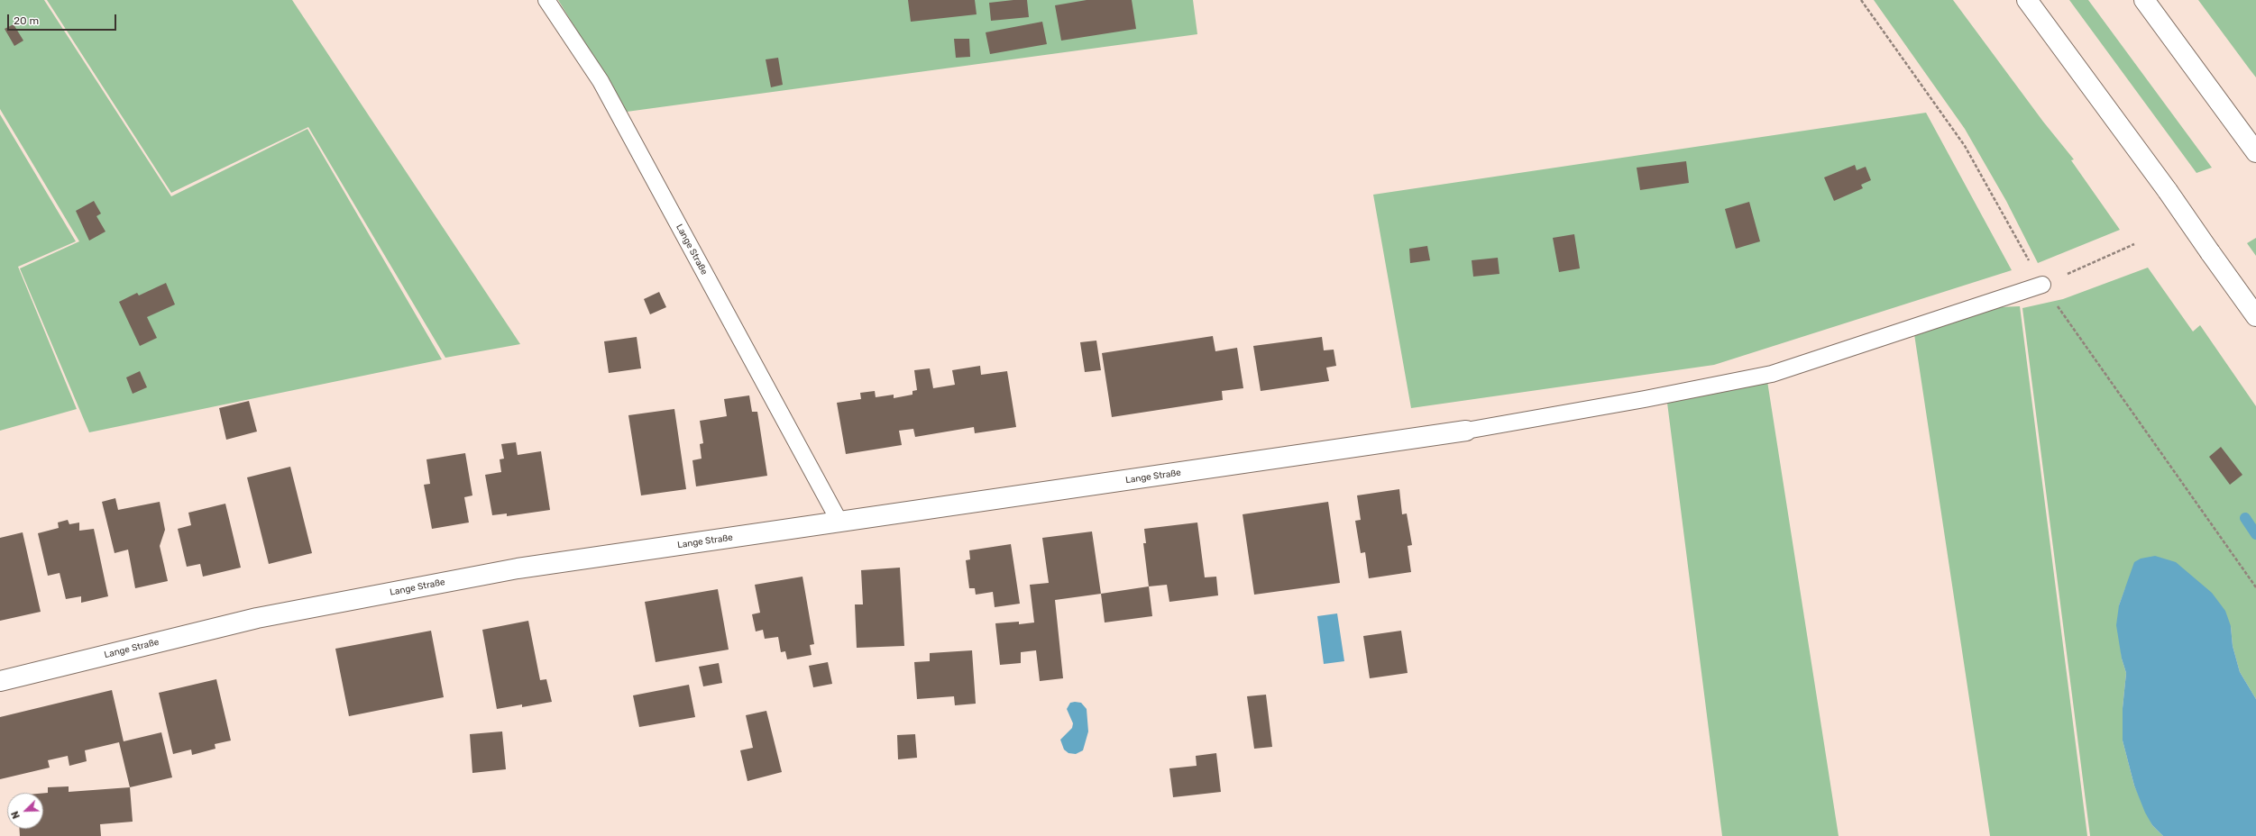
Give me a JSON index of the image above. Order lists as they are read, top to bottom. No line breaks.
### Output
{"streets":{"main road":["Lange Straße"]},"scale_bar":"20 m","north":"bottom left"}
